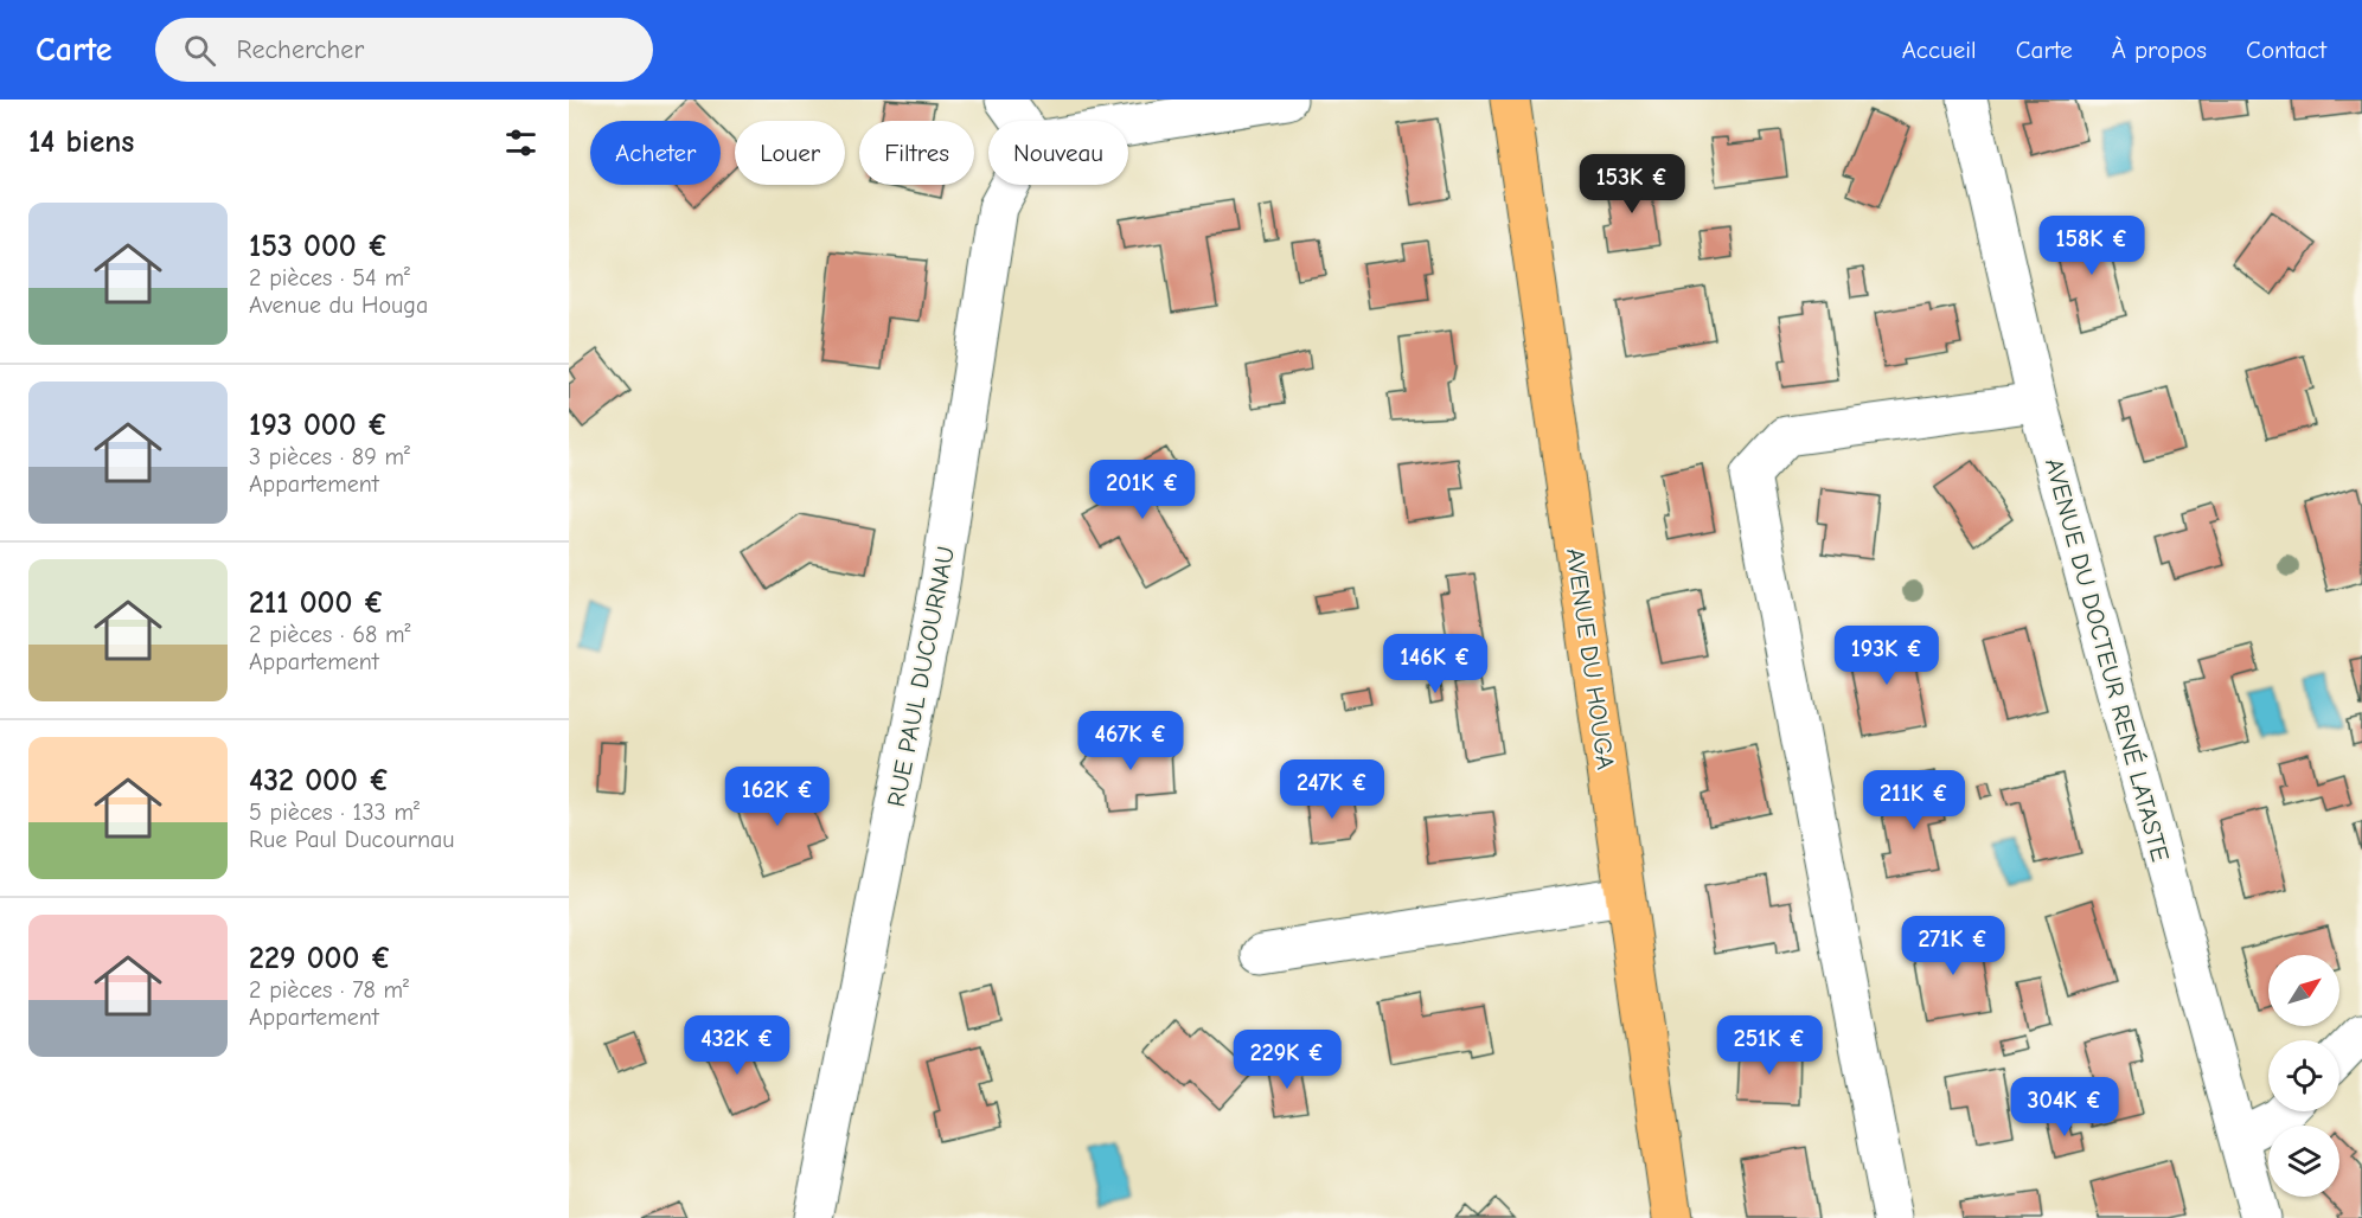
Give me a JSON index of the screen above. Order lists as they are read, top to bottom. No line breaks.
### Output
{"streets":{"main road":["AVENUE DU HOUGA"],"street":["AVENUE DU DOCTEUR RENÉ LATASTE","RUE PAUL DUCOURNAU"]},"north":"top right","page":{"header":"Carte","search":"Rechercher","nav":["Accueil","Carte","À propos","Contact"],"heading":"14 biens","chip":["Acheter","Louer","Filtres","Nouveau"],"price":["153K €","158K €","201K €","193K €","146K €","467K €","247K €","162K €","211K €","271K €","432K €","251K €","229K €","304K €"],"list":[{"name":"153 000 €","note":"2 pièces · 54 m² · Avenue du Houga"},{"name":"193 000 €","note":"3 pièces · 89 m² · Appartement"},{"name":"211 000 €","note":"2 pièces · 68 m² · Appartement"},{"name":"432 000 €","note":"5 pièces · 133 m² · Rue Paul Ducournau"},{"name":"229 000 €","note":"2 pièces · 78 m² · Appartement"}]}}
